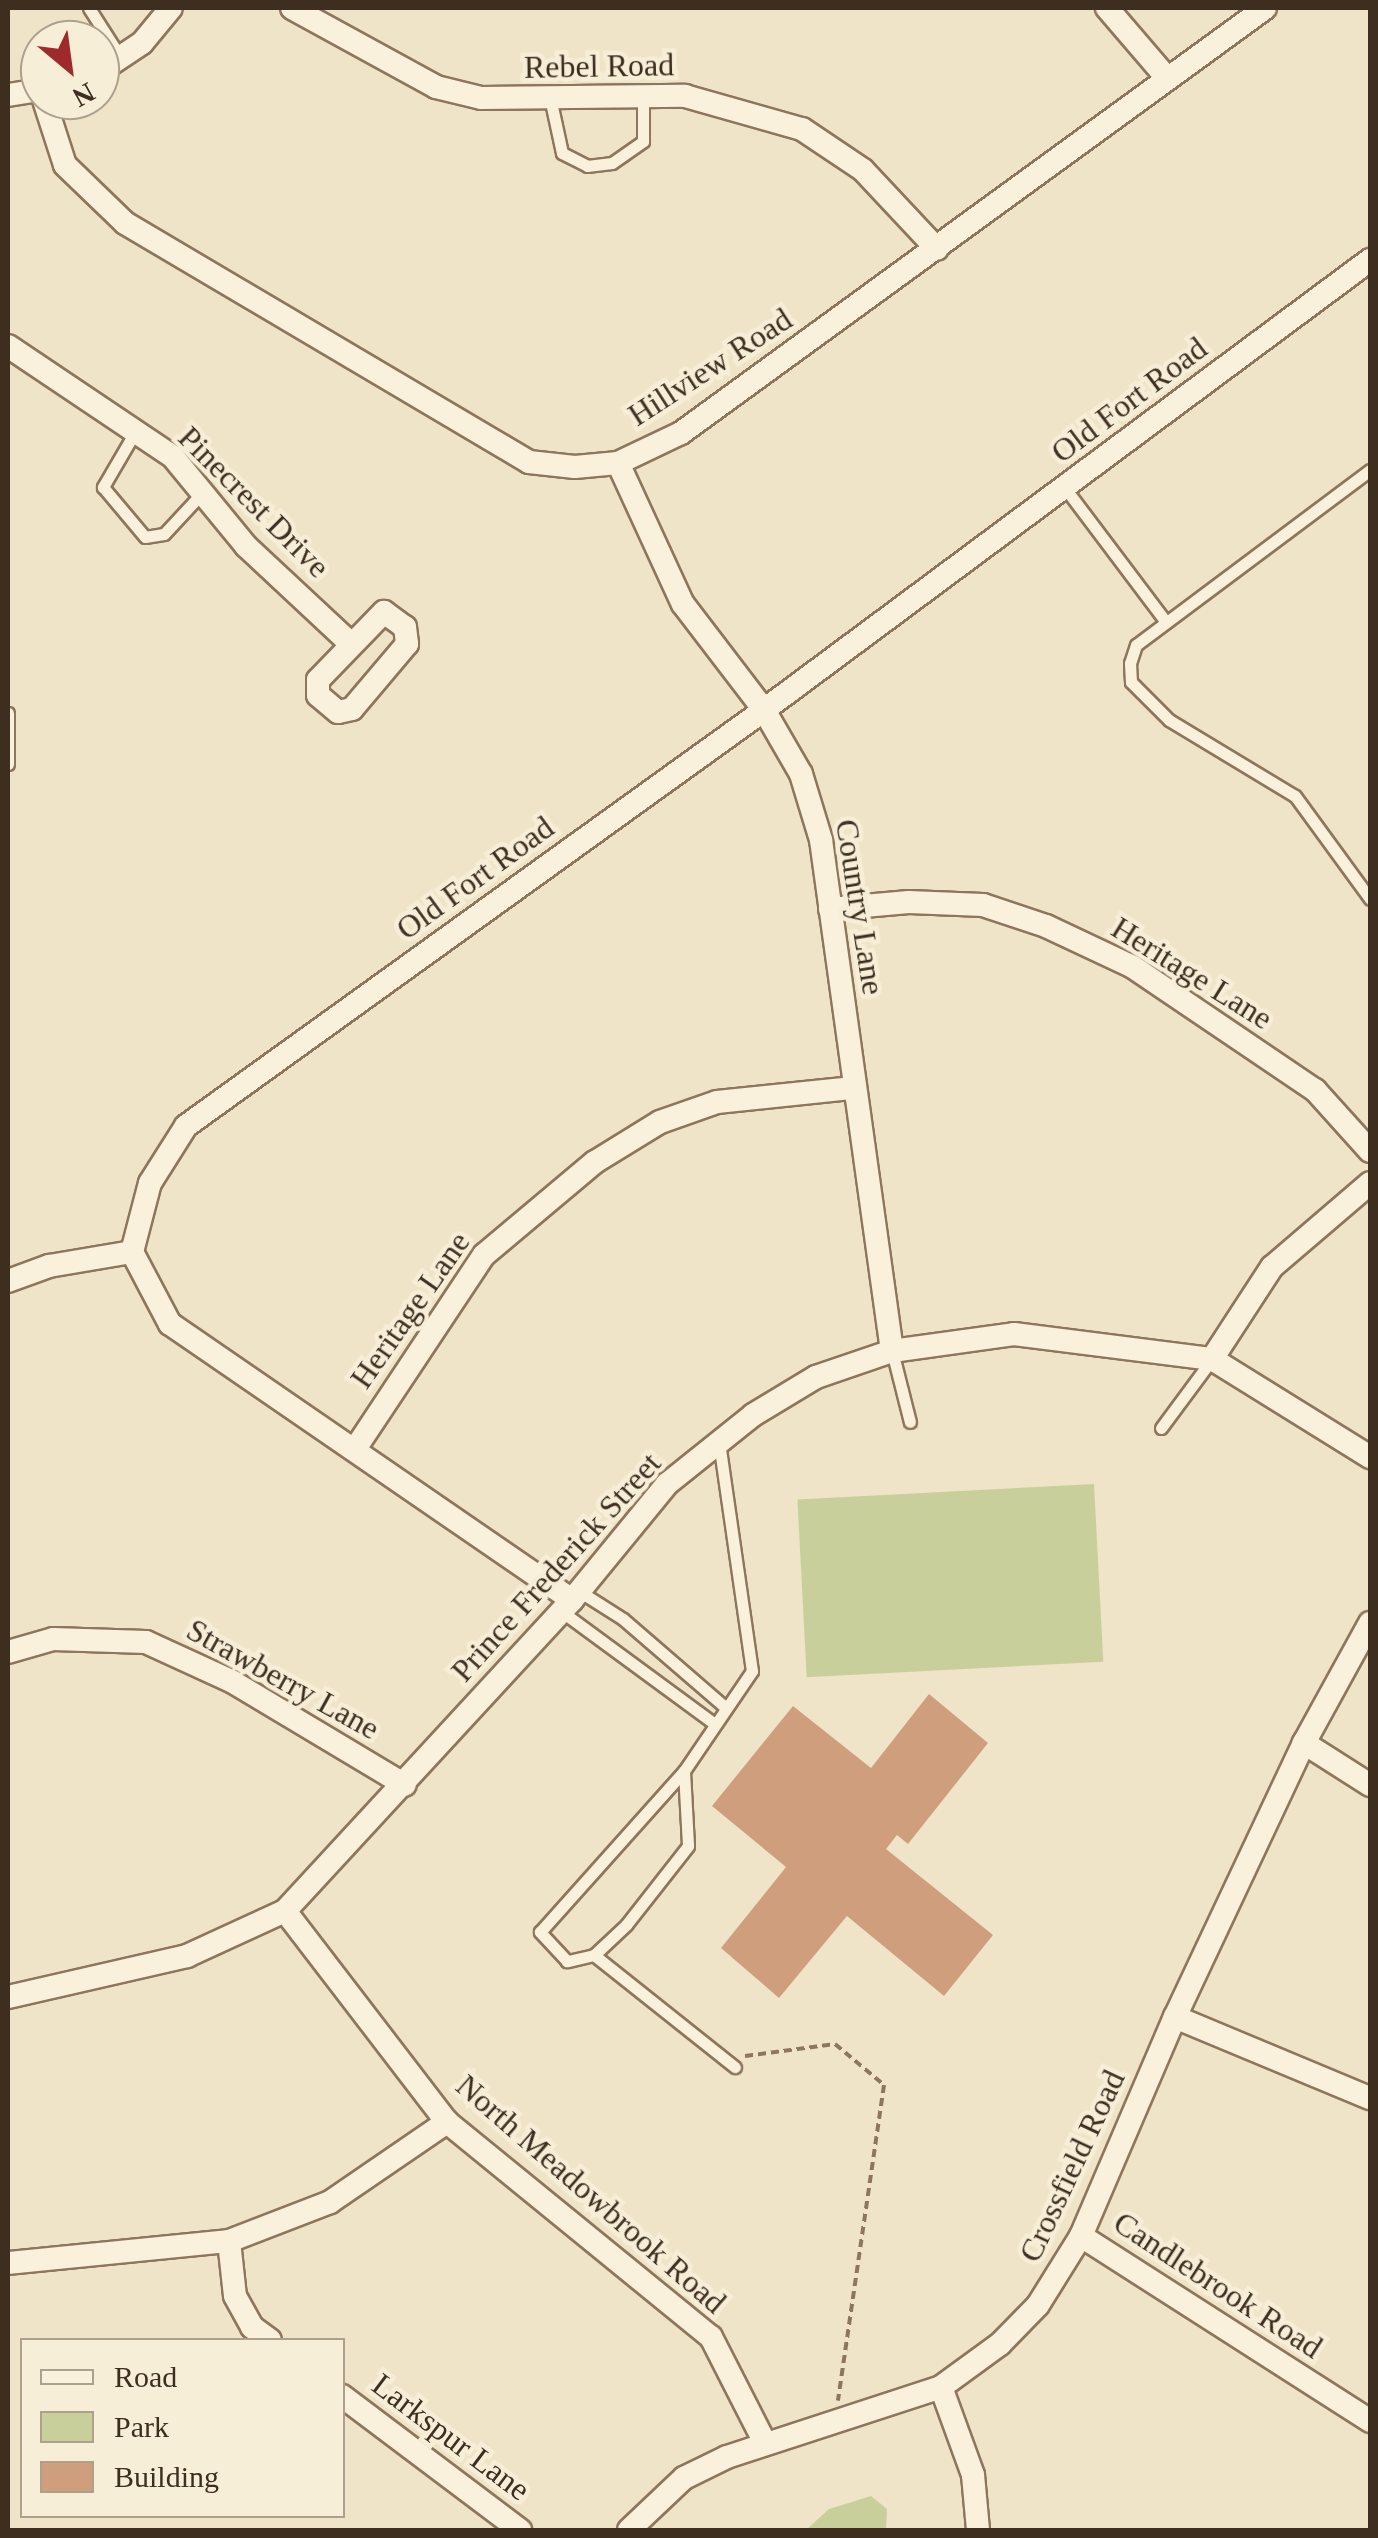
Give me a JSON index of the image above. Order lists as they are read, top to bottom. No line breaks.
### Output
{"streets":{"street":["Rebel Road","Hillview Road","Old Fort Road","Pinecrest Drive","Country Lane","Heritage Lane","Prince Frederick Street","Strawberry Lane","Crossfield Road","North Meadowbrook Road","Candlebrook Road","Larkspur Lane"]},"crossings":[["Rebel Road","Hillview Road"],["Hillview Road","Country Lane"],["Old Fort Road","Country Lane"],["Country Lane","Heritage Lane"],["Country Lane","Prince Frederick Street"],["Prince Frederick Street","Strawberry Lane"],["Prince Frederick Street","North Meadowbrook Road"],["Crossfield Road","North Meadowbrook Road"],["Crossfield Road","Candlebrook Road"]],"legend":["Road","Park","Building"],"north":"bottom right"}
